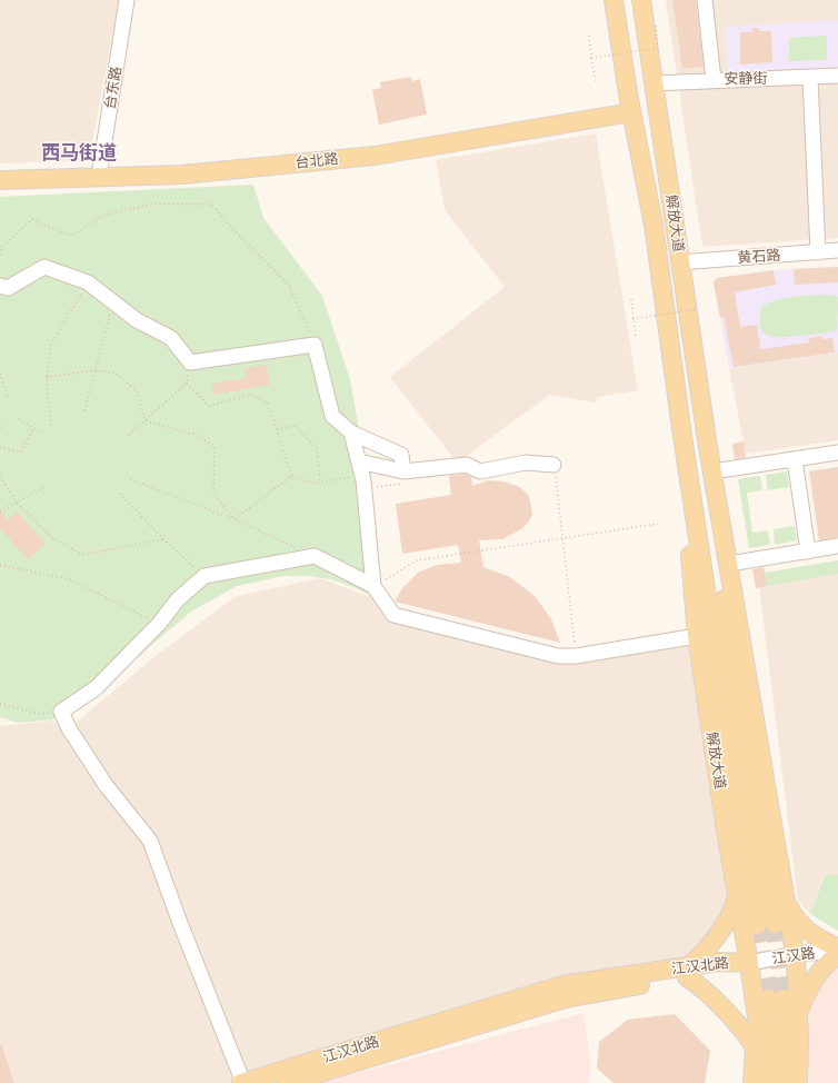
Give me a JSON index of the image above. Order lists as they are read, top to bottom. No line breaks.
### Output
{"streets":{"main road":["台北路","解放大道","江汉北路"],"street":["安静街","台东路","黄石路","江汉路"]},"crossings":[["安静街","解放大道"],["台东路","台北路"],["台北路","解放大道"],["解放大道","黄石路"],["解放大道","江汉路"],["解放大道","江汉北路"],["江汉路","江汉北路"]],"districts":["西马街道"]}
